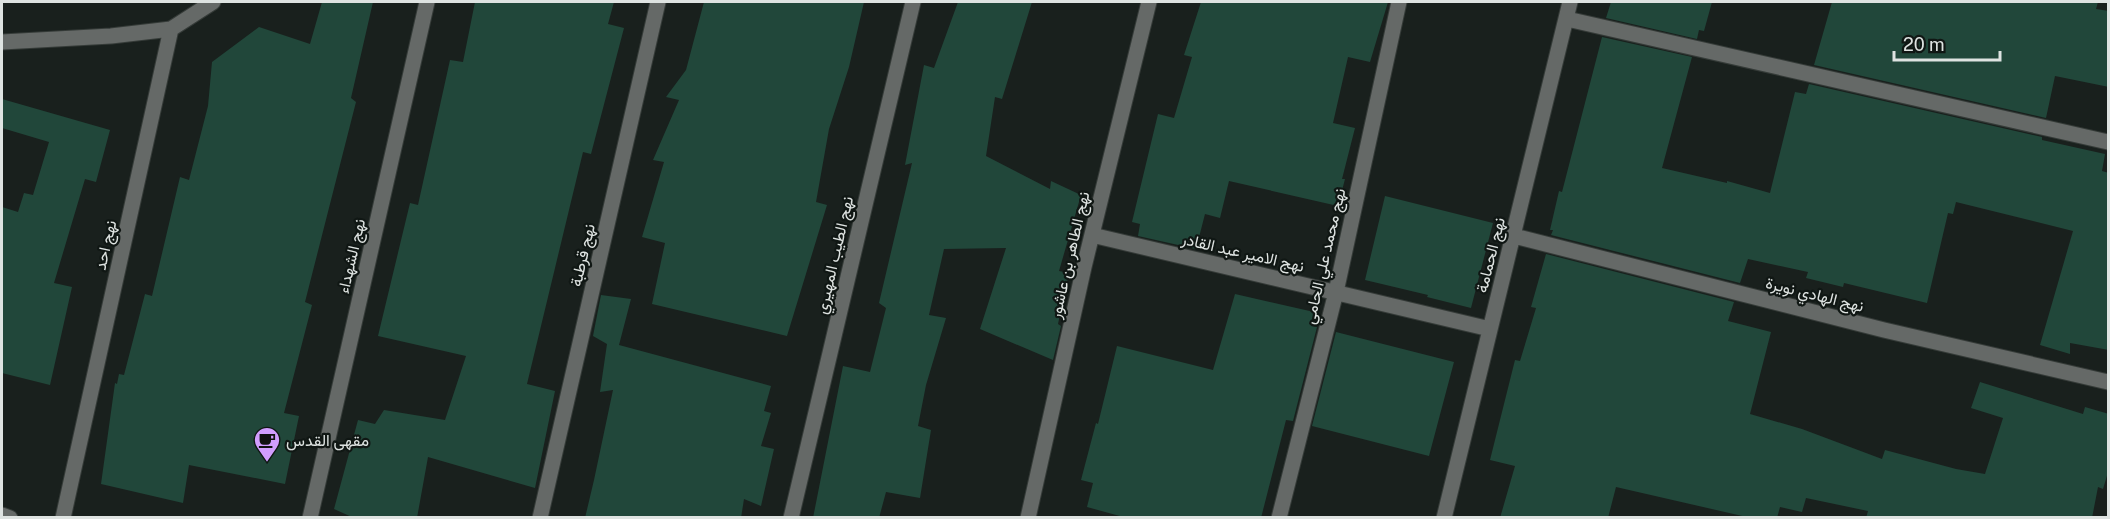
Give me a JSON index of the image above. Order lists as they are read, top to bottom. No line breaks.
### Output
{"streets":{"street":["نهج احد","نهج الامير عبد القادر","نهج قرطبة","نهج الطيب المهيري","نهج الطاهر بن عاشور","نهج الحمامة","نهج الشهداء","نهج محمد علي الحامي","نهج الهادي نويرة"]},"crossings":[["نهج الامير عبد القادر","نهج الطاهر بن عاشور"],["نهج الامير عبد القادر","نهج الحمامة"],["نهج الامير عبد القادر","نهج محمد علي الحامي"],["نهج الحمامة","نهج الهادي نويرة"]],"places":{"cafe":["مقهى القدس"]},"scale_bar":"20 m"}
